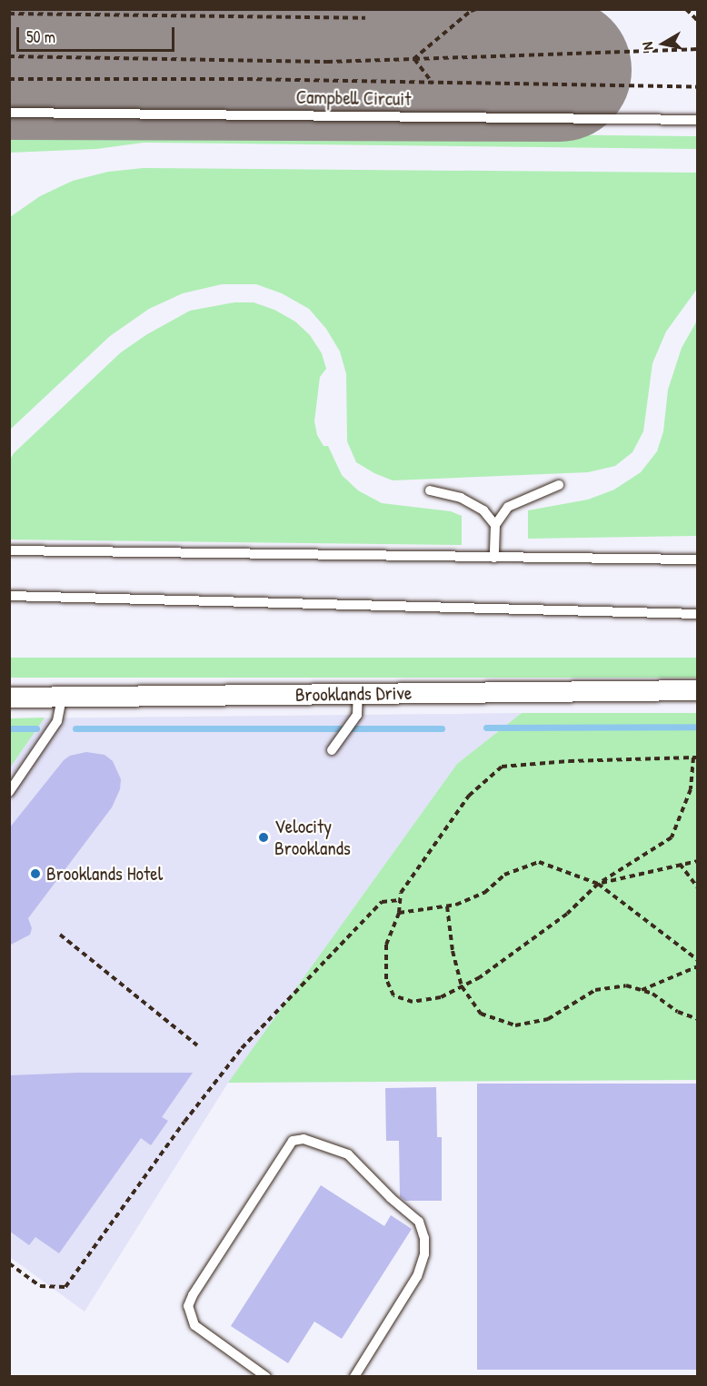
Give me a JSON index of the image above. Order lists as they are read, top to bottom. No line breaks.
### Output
{"streets":{"street":["Brooklands Drive"],"lane":["Campbell Circuit"]},"places":["Velocity Brooklands","Brooklands Hotel"],"scale_bar":"50 m","north":"left"}
